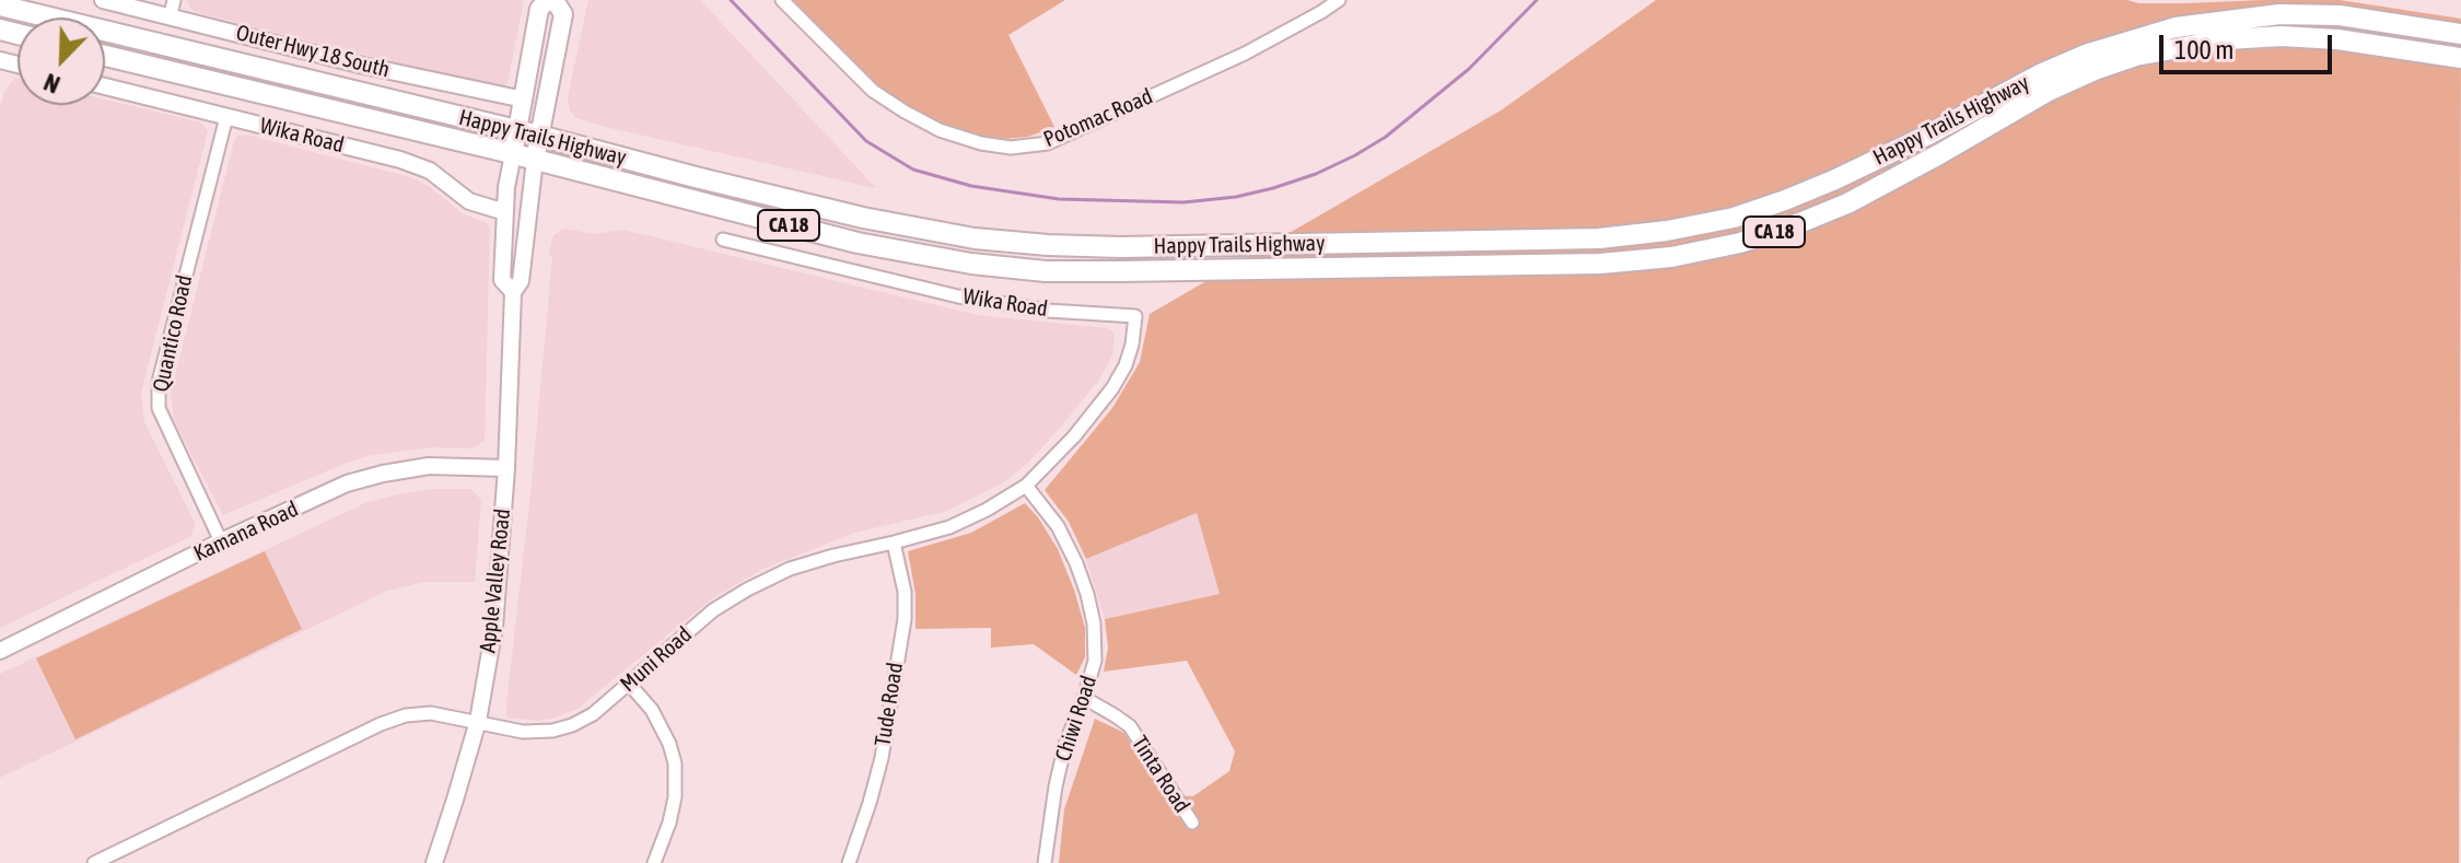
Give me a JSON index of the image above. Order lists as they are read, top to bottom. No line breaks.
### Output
{"streets":{"main road":["Happy Trails Highway","CA 18","Apple Valley Road"],"street":["Outer Hwy 18 South","Potomac Road","Wika Road","Quantico Road","Kamana Road","Muni Road","Tude Road","Chiwi Road","Tinta Road"]},"crossings":[["Outer Hwy 18 South","Apple Valley Road"],["Happy Trails Highway","Apple Valley Road"],["Wika Road","Quantico Road"],["Wika Road","Apple Valley Road"],["Wika Road","Muni Road"],["Quantico Road","Kamana Road"],["Kamana Road","Apple Valley Road"],["Apple Valley Road","Muni Road"],["Muni Road","Tude Road"],["Muni Road","Chiwi Road"],["Chiwi Road","Tinta Road"]],"scale_bar":"100 m","north":"bottom left"}
